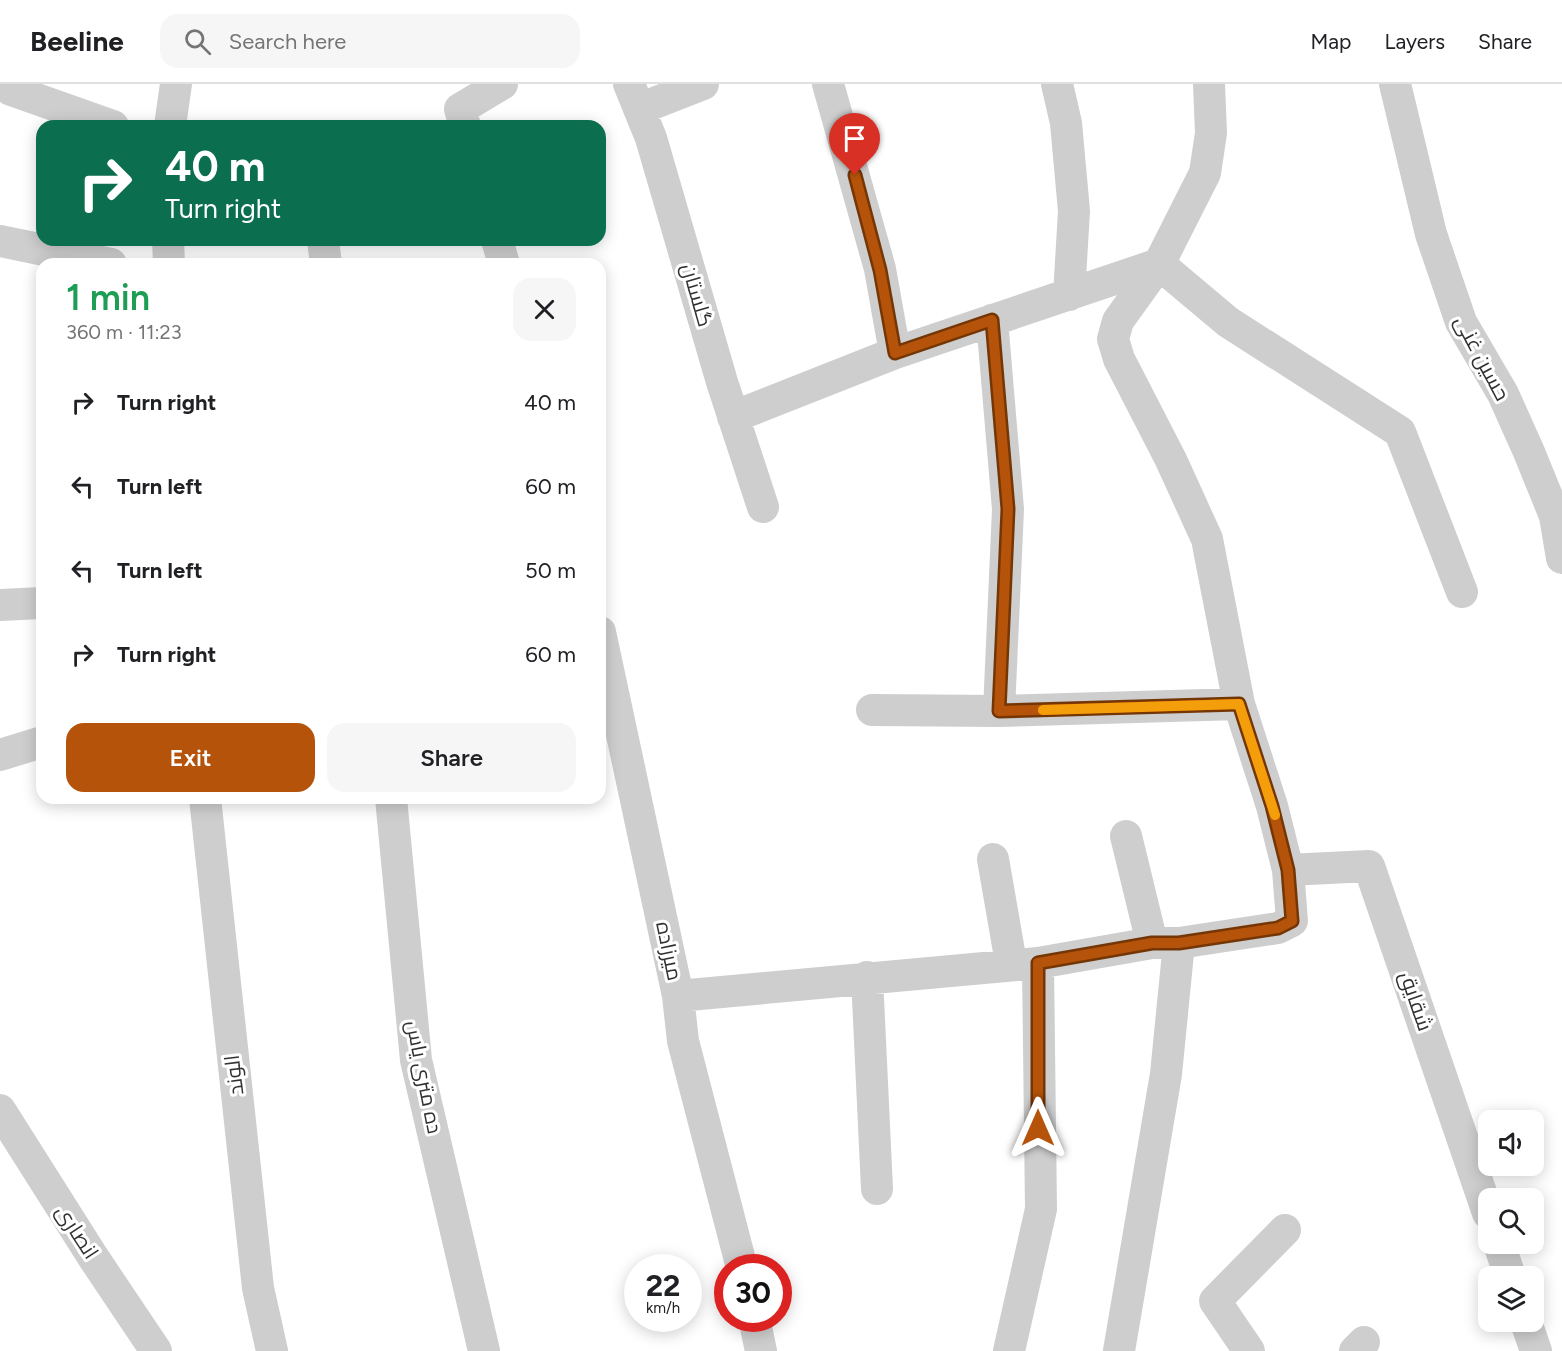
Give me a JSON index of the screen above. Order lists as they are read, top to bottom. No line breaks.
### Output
{"streets":{"street":["گلستان","حسین غنی","میرزاده","شقایق","الوند","ده متری یاس","انصاری"]},"page":{"header":"Beeline","search":"Search here","nav":["Map","Layers","Share"],"turn":["40 m","Turn right"],"heading":["1 min","360 m · 11:23"],"list":[{"name":"Turn right","value":"40 m"},{"name":"Turn left","value":"60 m"},{"name":"Turn left","value":"50 m"},{"name":"Turn right","value":"60 m"}],"buttons":["Exit","Share"],"speed":"22 km/h","limit":"30"}}
